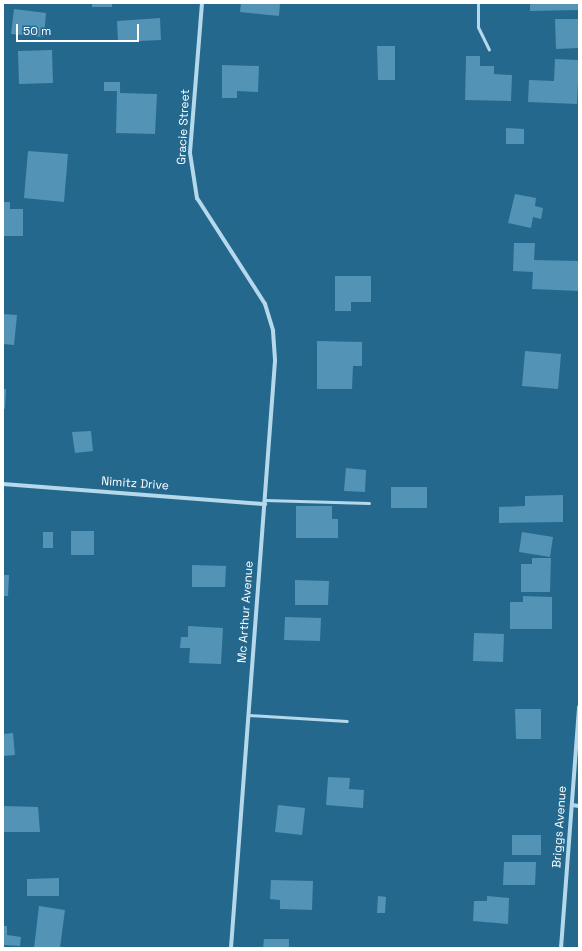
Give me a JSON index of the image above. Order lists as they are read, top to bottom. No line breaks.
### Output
{"streets":{"street":["Gracie Street","Nimitz Drive","Mc Arthur Avenue","Briggs Avenue"]},"crossings":[["Gracie Street","Mc Arthur Avenue"],["Nimitz Drive","Mc Arthur Avenue"]],"scale_bar":"50 m"}
